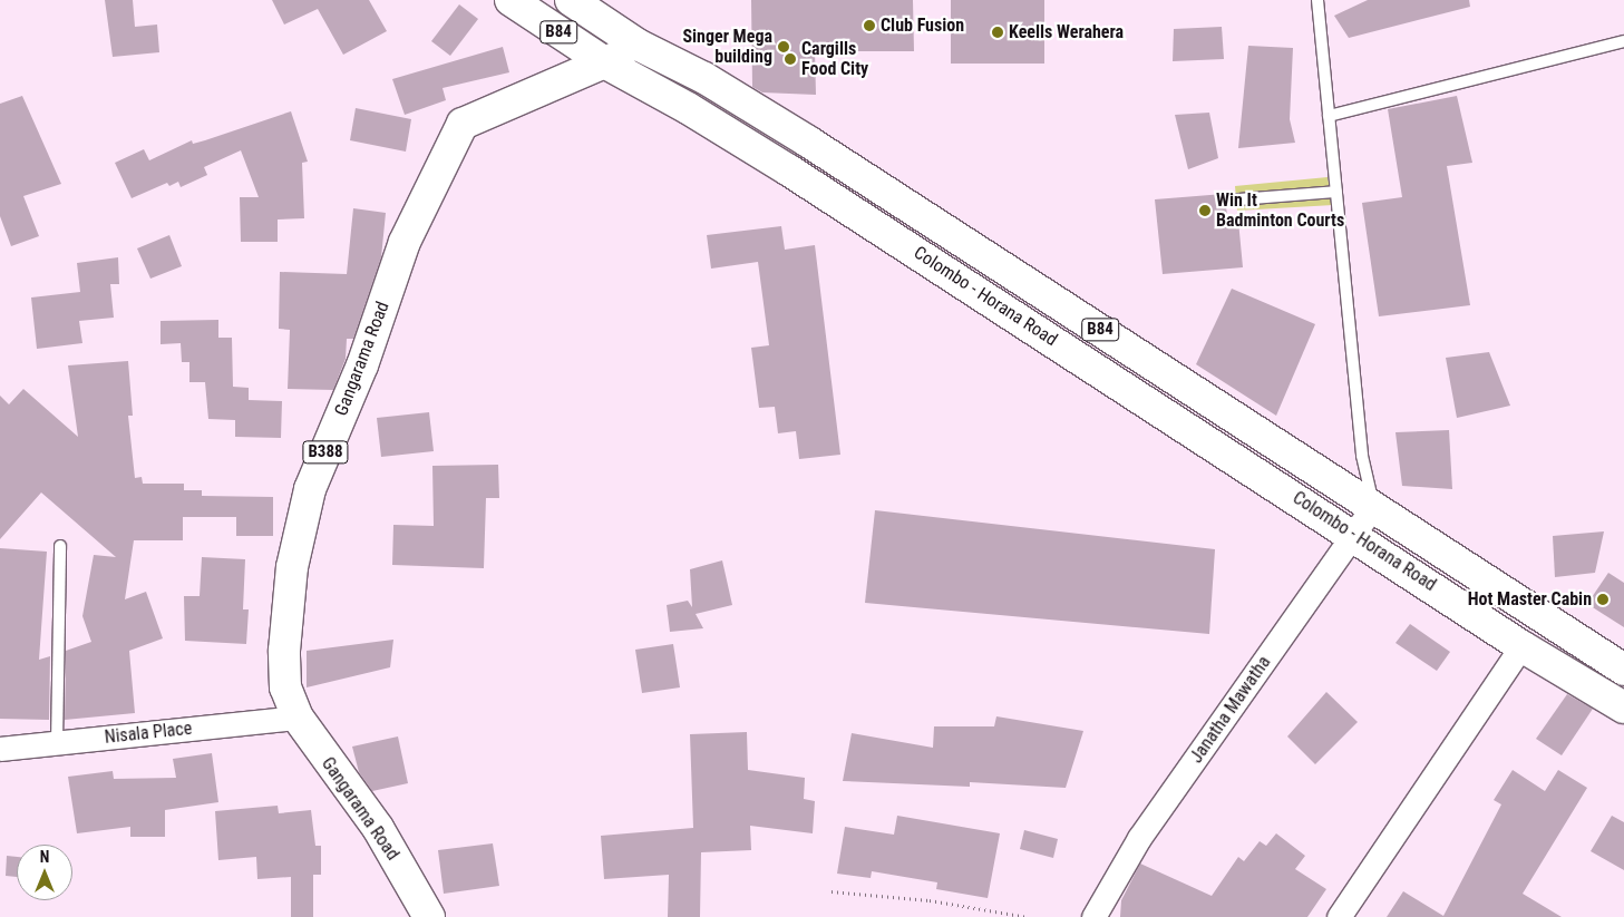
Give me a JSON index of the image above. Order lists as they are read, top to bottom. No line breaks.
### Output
{"streets":{"main road":["B84","Colombo - Horana Road","Gangarama Road","B388"],"street":["Janatha Mawatha","Nisala Place"]},"crossings":[["Colombo - Horana Road","Gangarama Road"],["Colombo - Horana Road","Janatha Mawatha"],["Gangarama Road","Nisala Place"]],"places":["Club Fusion","Keells Werahera","Singer Mega building","Cargills Food City","Win It Badminton Courts","Hot Master Cabin"],"north":"top"}
